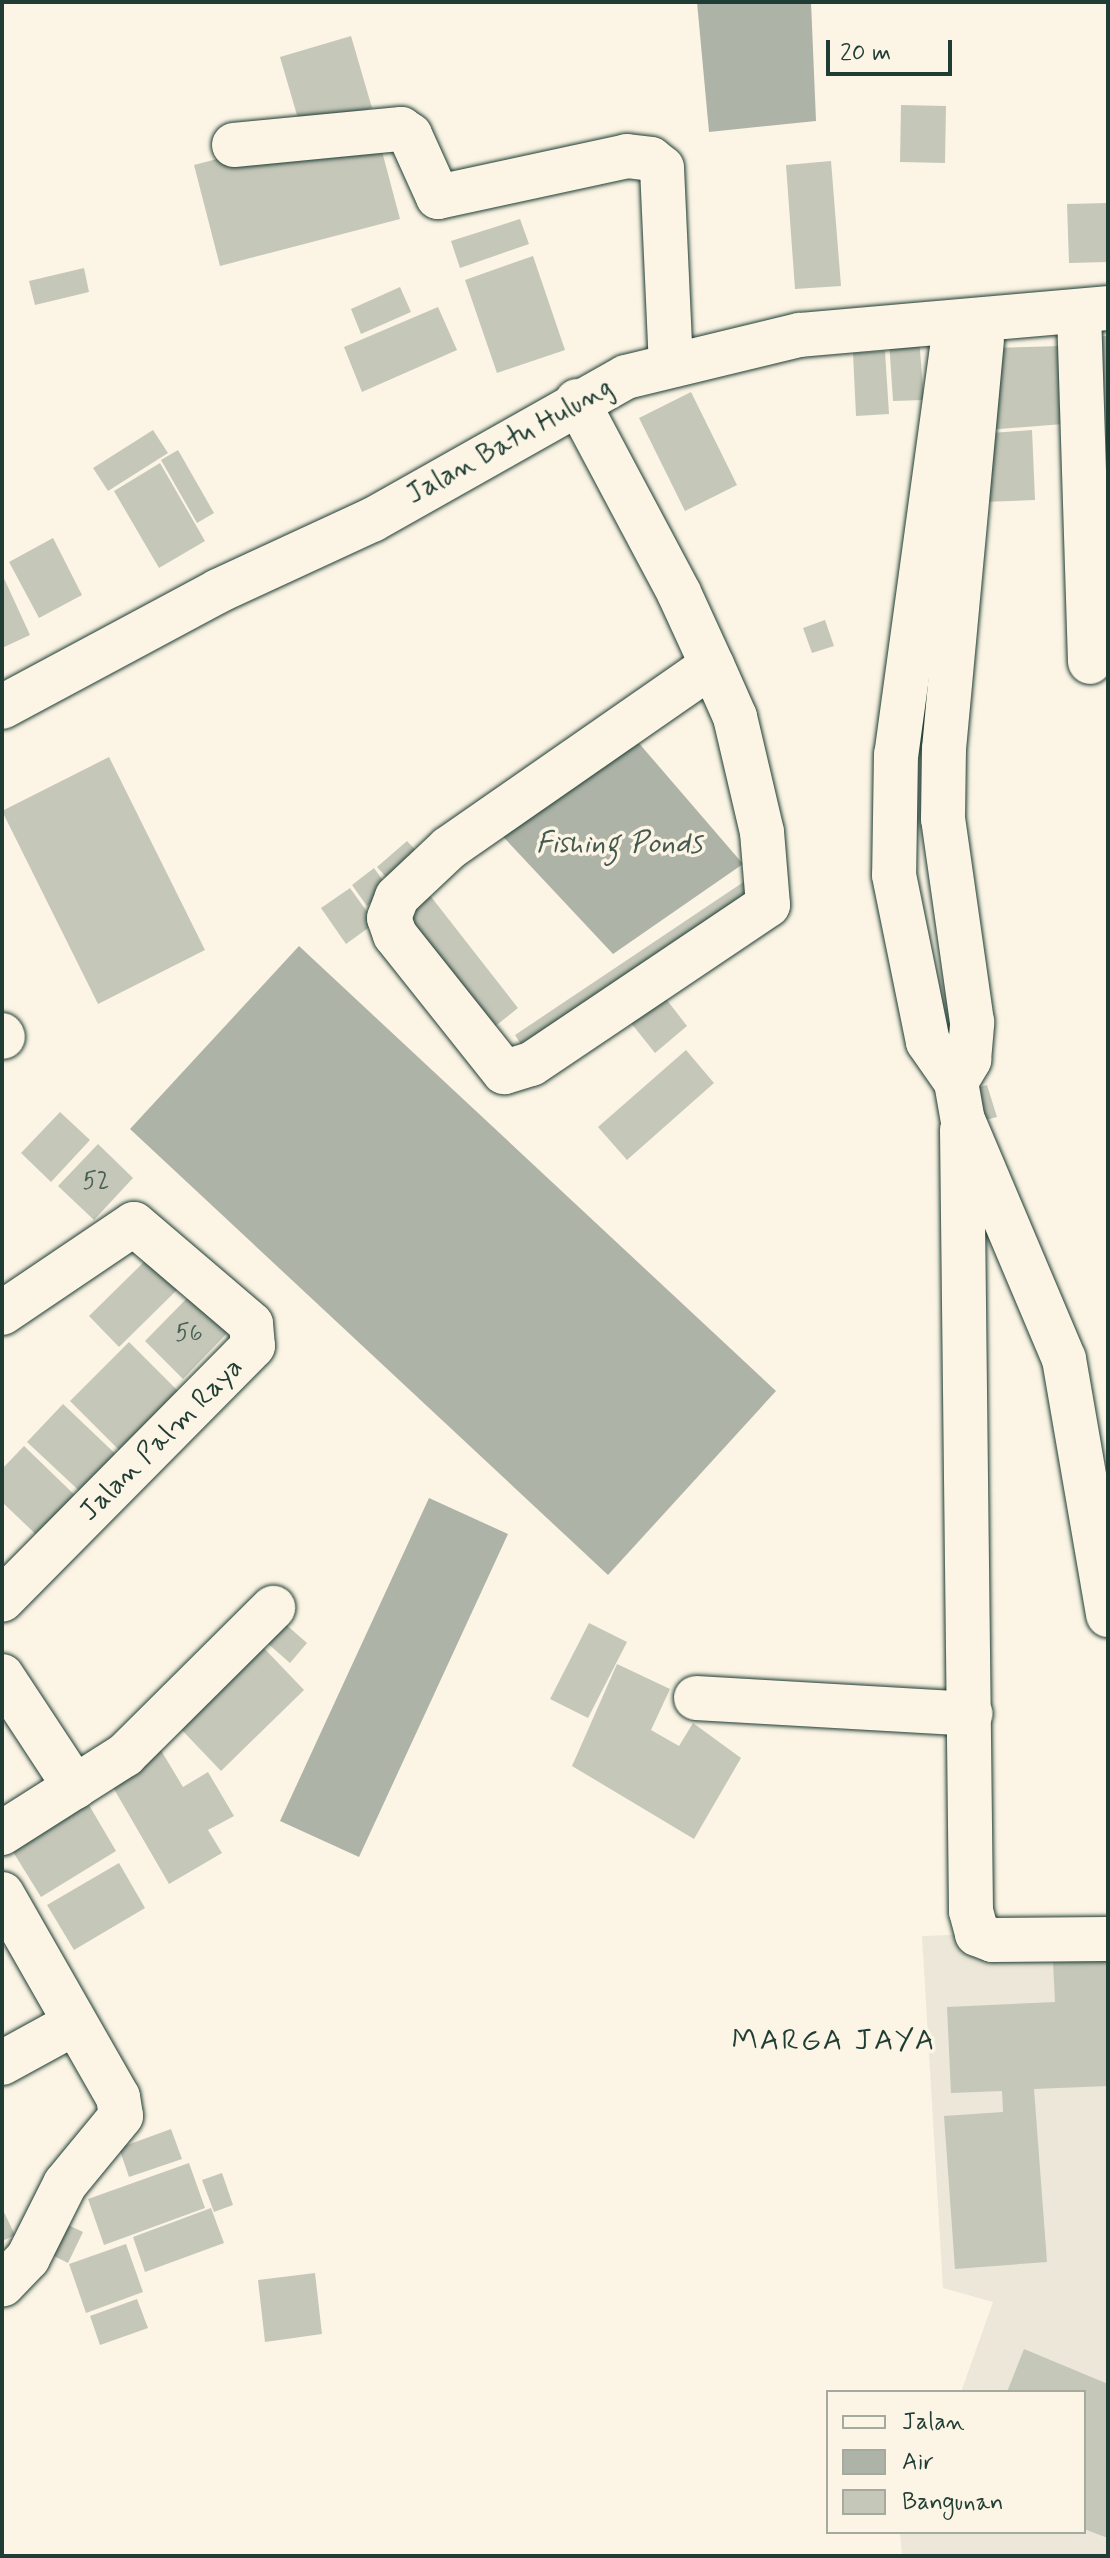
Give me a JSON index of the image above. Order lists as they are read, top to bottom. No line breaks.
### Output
{"streets":{"street":["Jalan Batu Hulung","Jalan Palm Raya"]},"districts":["MARGA JAYA"],"water":["Fishing Ponds"],"house_numbers":["52","56"],"legend":["Jalan","Air","Bangunan"],"scale_bar":"20 m"}
